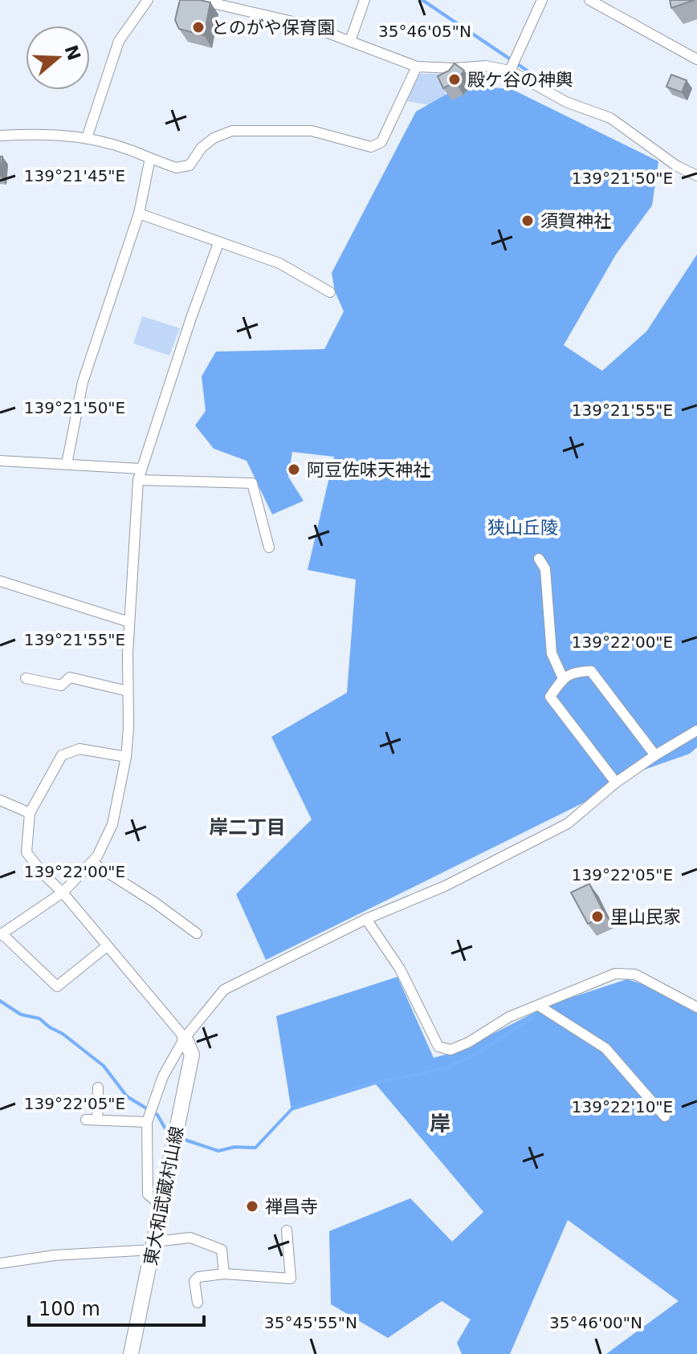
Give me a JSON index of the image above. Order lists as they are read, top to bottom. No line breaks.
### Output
{"streets":{"street":["東大和武蔵村山線"]},"districts":["岸二丁目","岸"],"parks":["狭山丘陵"],"places":["とのがや保育園","殿ケ谷の神輿","須賀神社","阿豆佐味天神社","里山民家","禅昌寺"],"scale_bar":"100 m","north":"right","coordinates":["35°46'05\"N","139°21'45\"E","139°21'50\"E","139°21'55\"E","139°22'00\"E","139°22'05\"E","139°22'10\"E","35°45'55\"N","35°46'00\"N"]}
